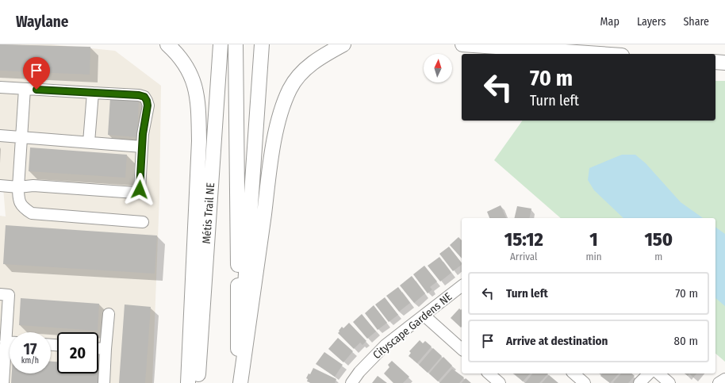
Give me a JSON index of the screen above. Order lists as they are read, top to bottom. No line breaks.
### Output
{"streets":{"main road":["Métis Trail NE"],"street":["Cityscape Gardens NE"]},"north":"top","page":{"header":"Waylane","nav":["Map","Layers","Share"],"turn":["70 m","Turn left"],"eta":["15:12","Arrival","1","min","150","m"],"list":[{"name":"Turn left","value":"70 m"},{"name":"Arrive at destination","value":"80 m"}],"speed":"17 km/h","limit":"20"}}
